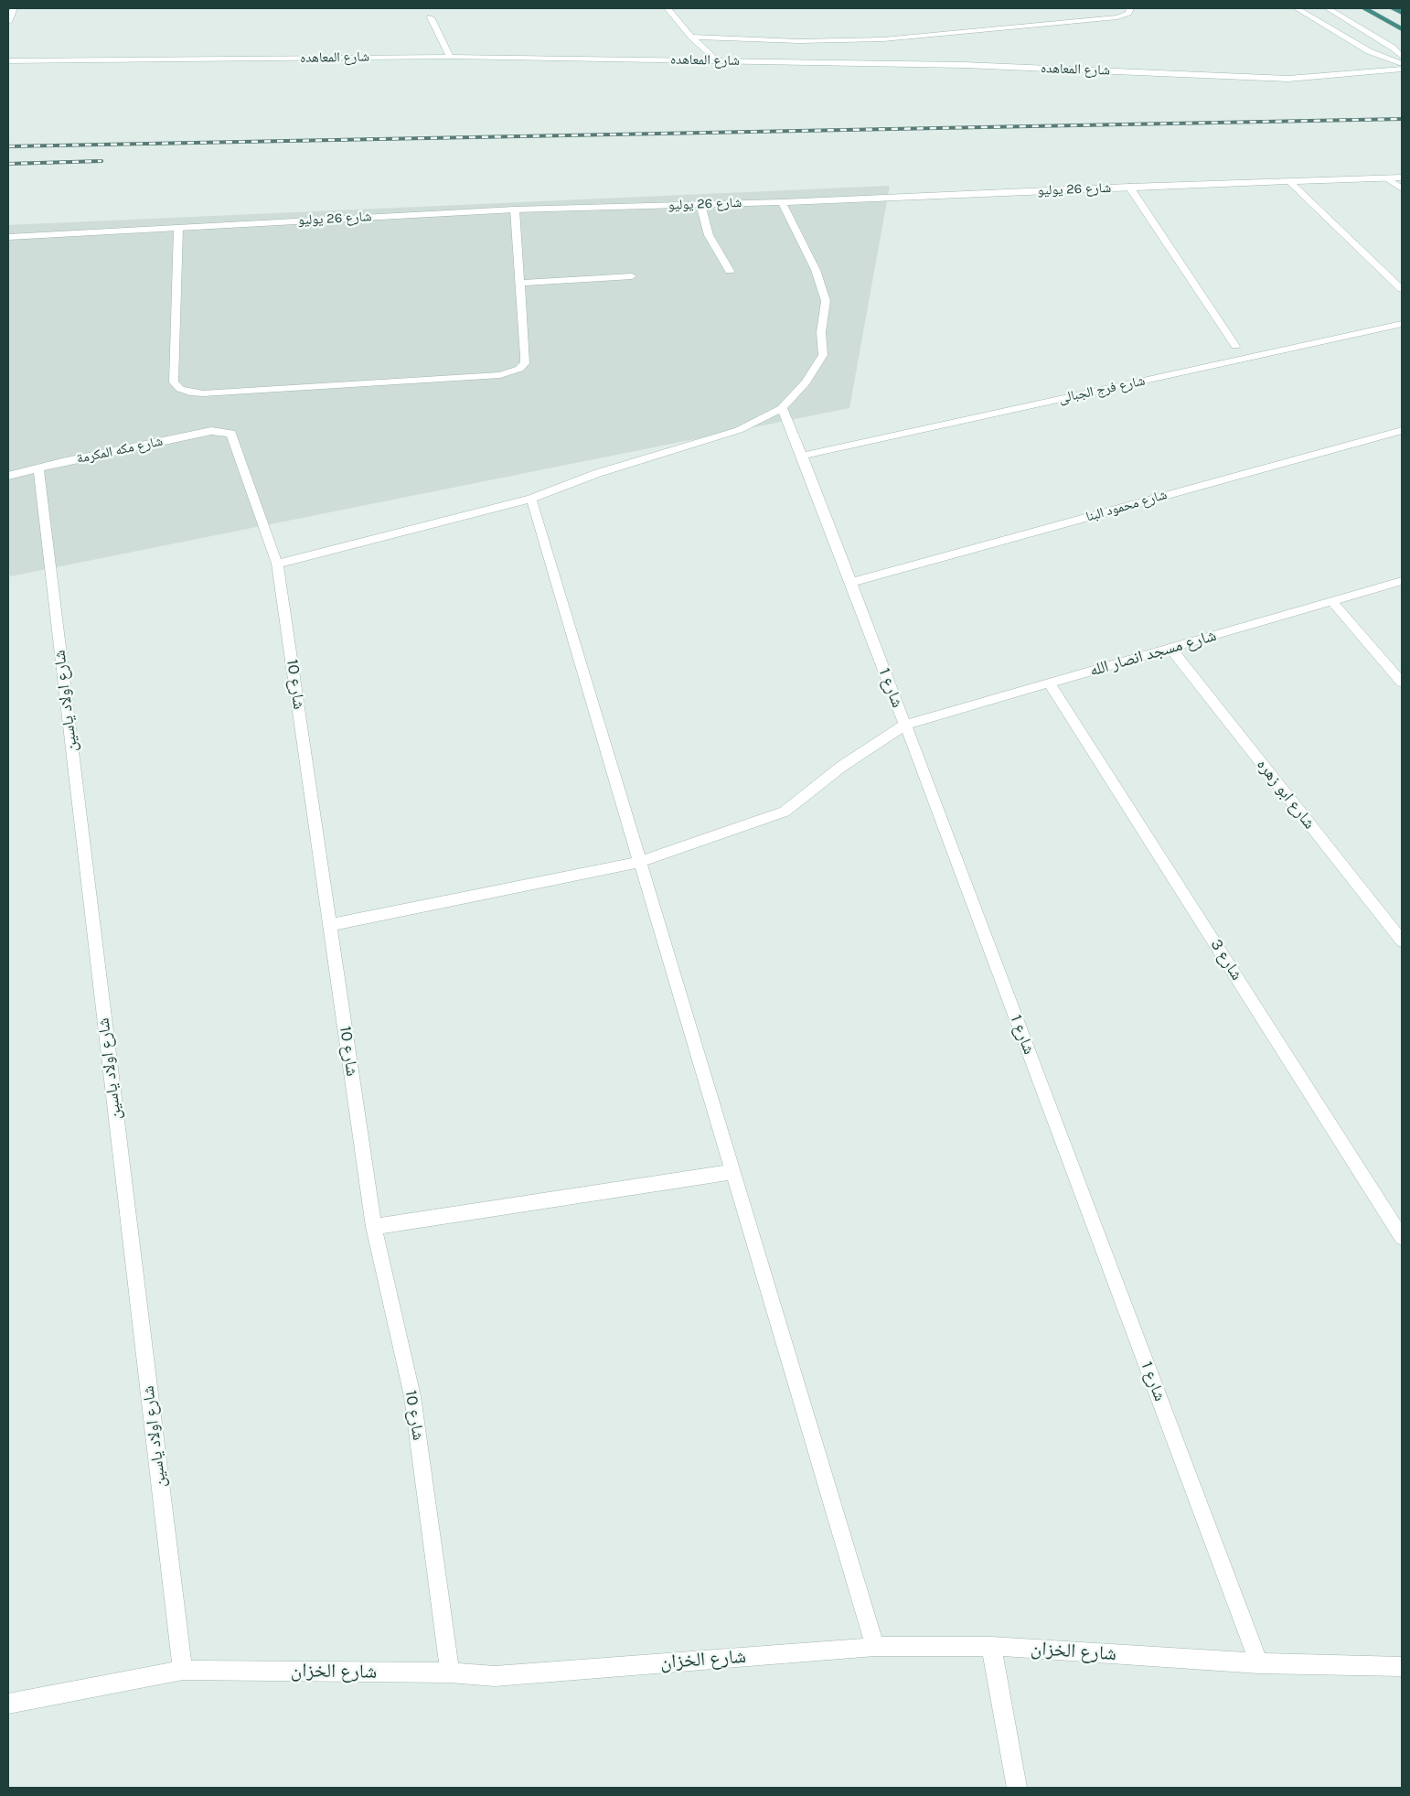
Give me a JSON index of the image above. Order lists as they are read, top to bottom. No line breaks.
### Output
{"streets":{"street":["شارع المعاهده","شارع 26 يوليو","شارع فرج الجبالى","شارع مكه المكرمة","شارع محمود البنا","شارع مسجد انصار الله","شارع 10","شارع 1","شارع اولاد ياسين","شارع ابو زهره","شارع 3","شارع الخزان"]},"crossings":[["شارع فرج الجبالى","شارع 1"],["شارع مكه المكرمة","شارع 10"],["شارع مكه المكرمة","شارع اولاد ياسين"],["شارع محمود البنا","شارع 1"],["شارع مسجد انصار الله","شارع 10"],["شارع مسجد انصار الله","شارع 1"],["شارع مسجد انصار الله","شارع ابو زهره"],["شارع مسجد انصار الله","شارع 3"],["شارع 10","شارع الخزان"],["شارع 1","شارع الخزان"],["شارع اولاد ياسين","شارع الخزان"]]}
